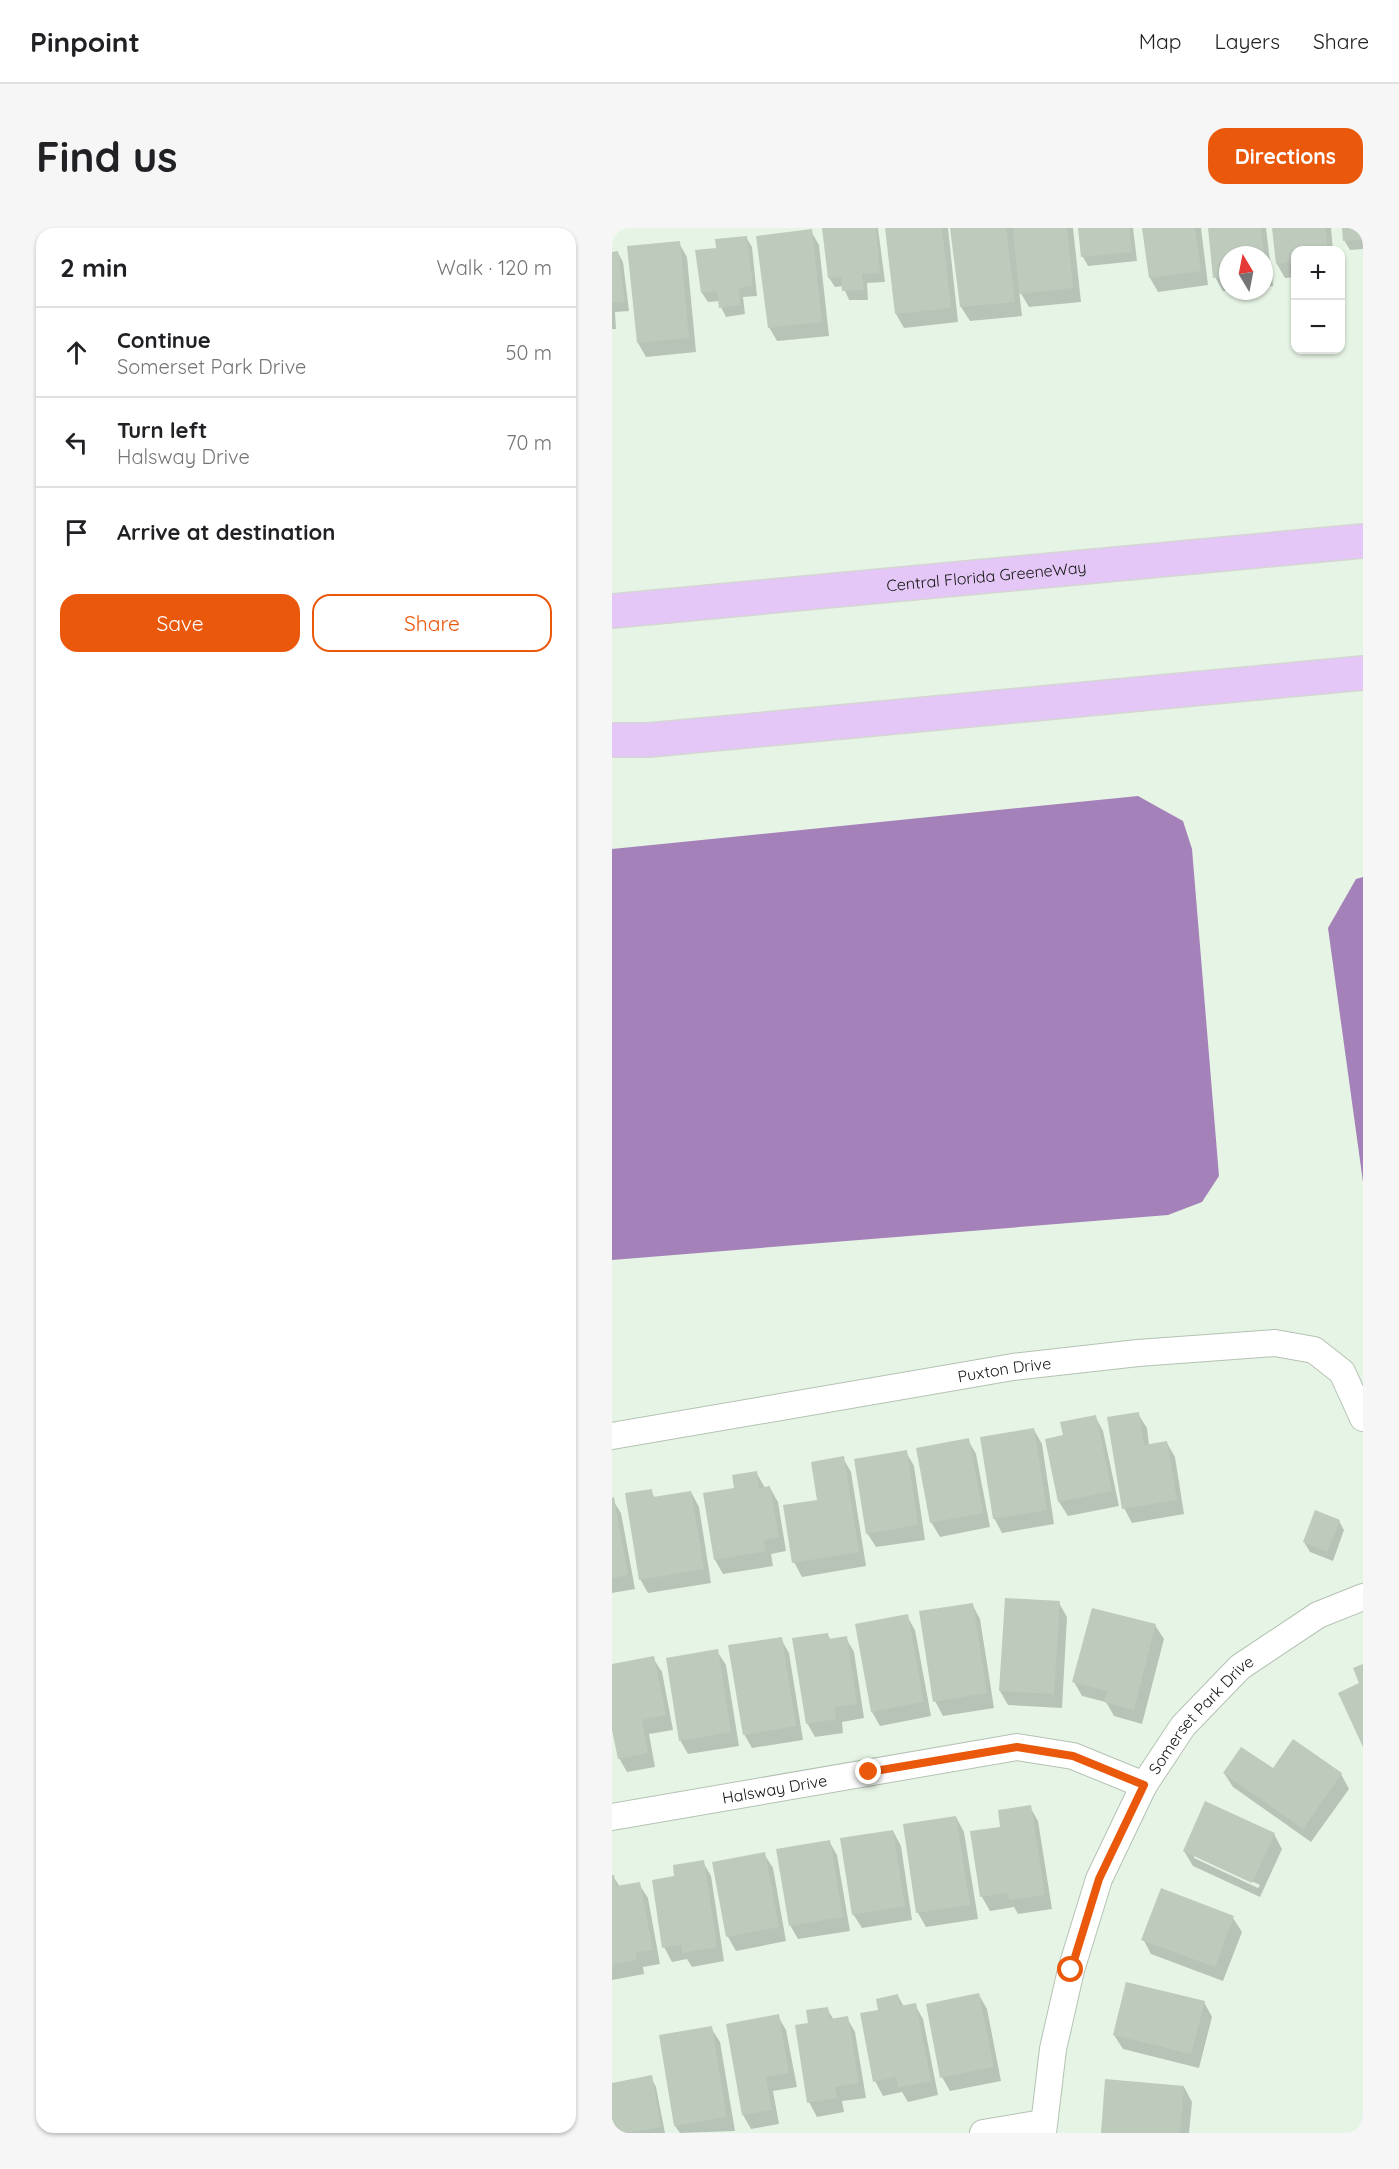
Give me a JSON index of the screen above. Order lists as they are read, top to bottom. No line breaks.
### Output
{"streets":{"highway":["Central Florida GreeneWay"],"street":["Puxton Drive","Somerset Park Drive","Halsway Drive"]},"crossings":[["Somerset Park Drive","Halsway Drive"]],"north":"top","page":{"header":"Pinpoint","nav":["Map","Layers","Share"],"buttons":["Directions",["Save","Share"]],"title":"Find us","heading":["2 min","Walk · 120 m"],"map_buttons":["+","−"],"list":[["Continue","Somerset Park Drive","50 m"],["Turn left","Halsway Drive","70 m"],"Arrive at destination"]}}
